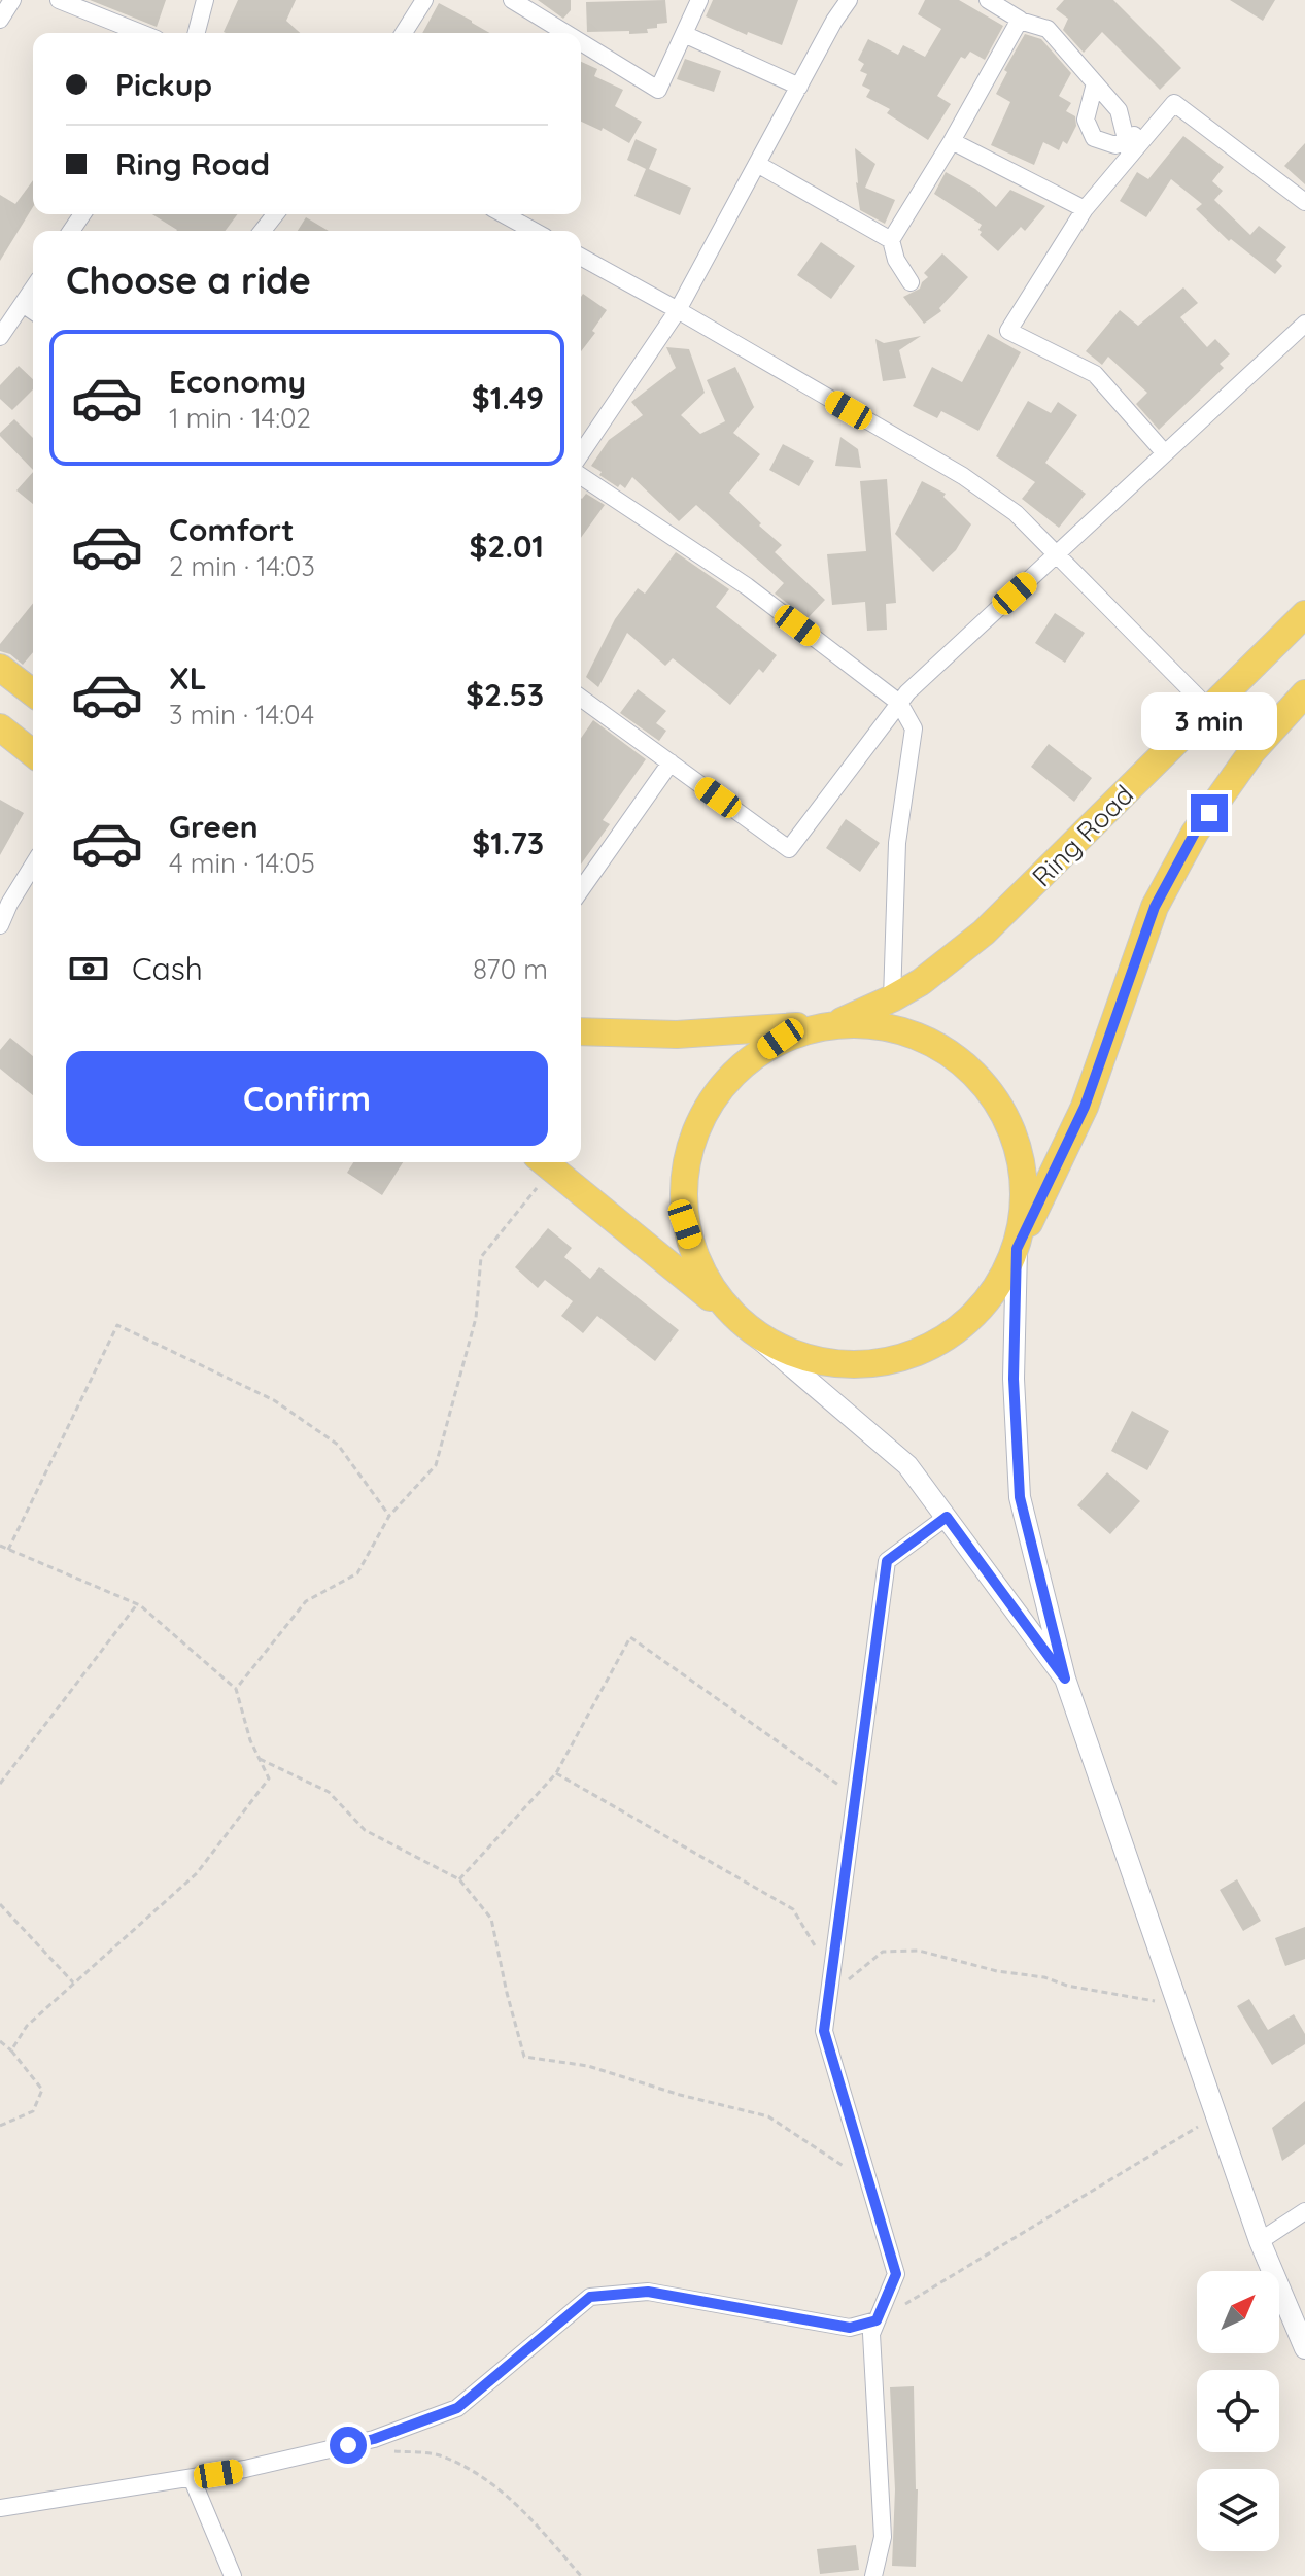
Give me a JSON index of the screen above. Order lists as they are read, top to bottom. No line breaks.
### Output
{"streets":{"main road":["Ring Road"]},"north":"top right","page":{"banner":["Pickup","Ring Road"],"heading":"Choose a ride","list":[{"name":"Economy","note":"1 min · 14:02","value":"$1.49"},{"name":"Comfort","note":"2 min · 14:03","value":"$2.01"},{"name":"XL","note":"3 min · 14:04","value":"$2.53"},{"name":"Green","note":"4 min · 14:05","value":"$1.73"}],"bubble":"3 min","pay":["Cash","870 m"],"buttons":"Confirm"}}
